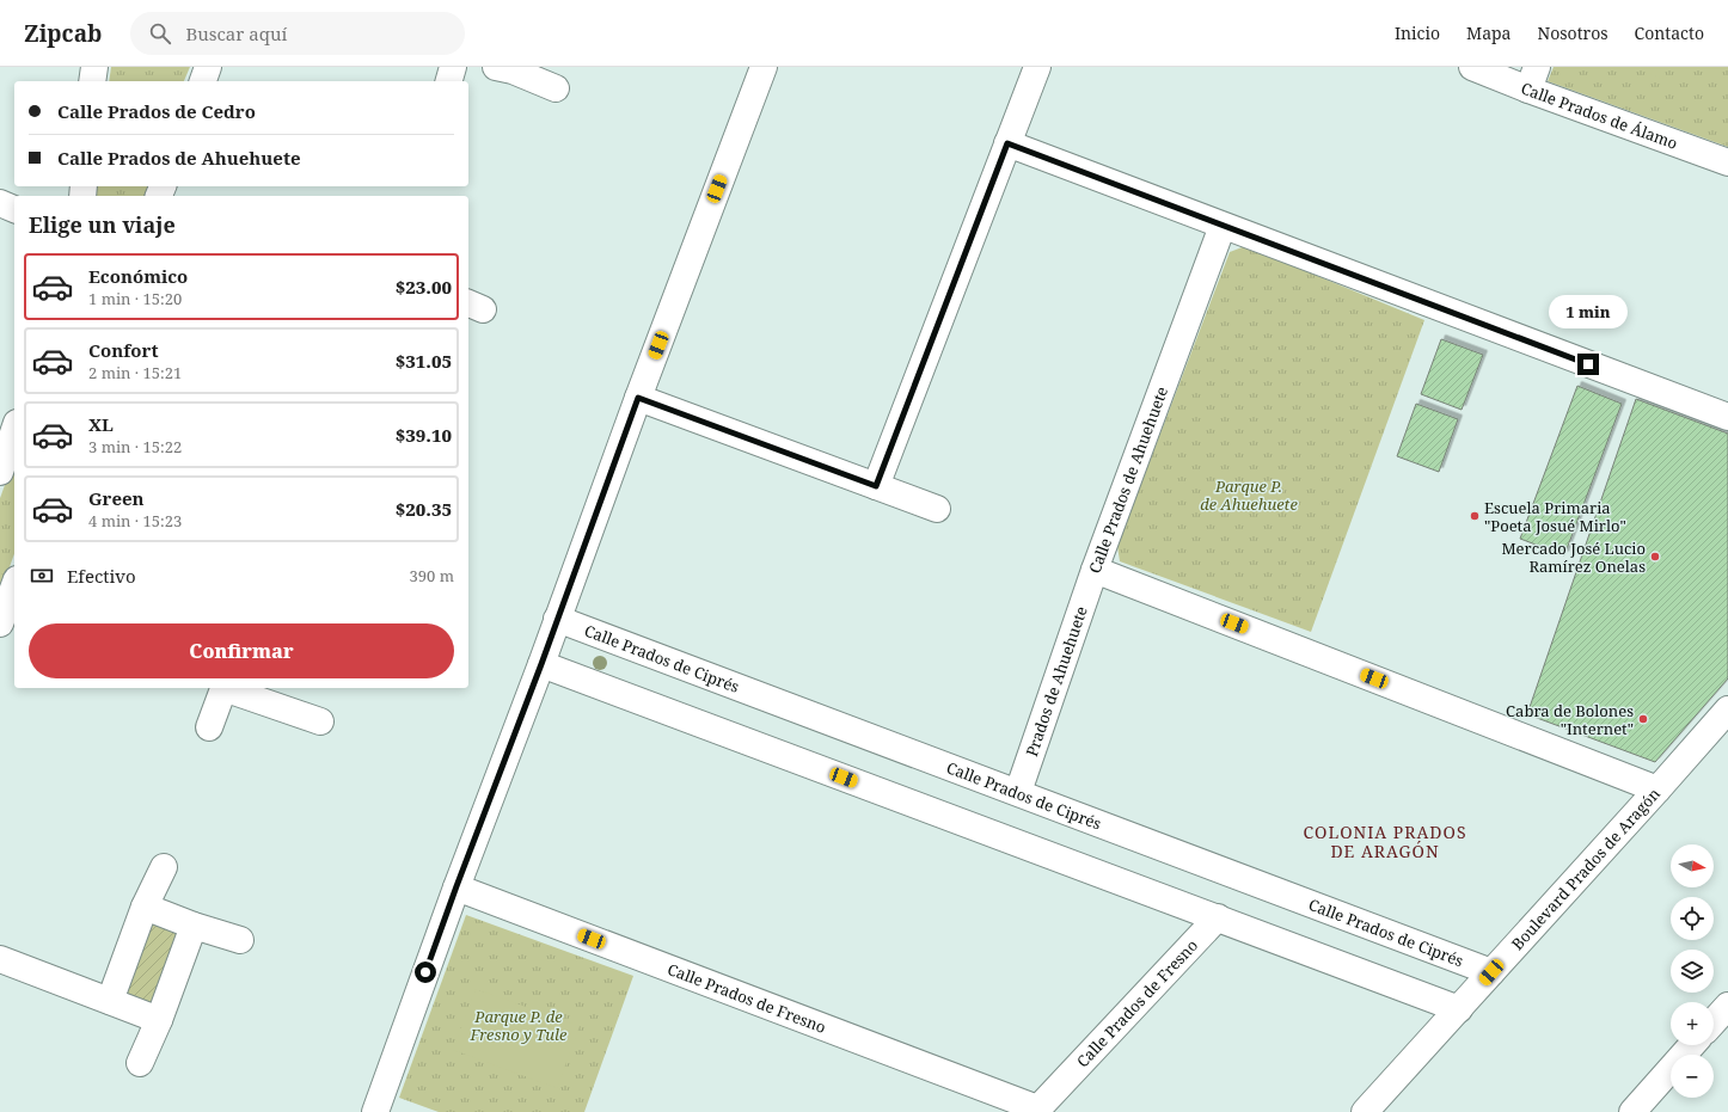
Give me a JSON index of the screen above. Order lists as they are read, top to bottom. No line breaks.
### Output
{"streets":{"street":["Calle Prados de Álamo","Calle Prados de Ahuehuete","Calle Prados de Ciprés","Prados de Ahuehuete","Boulevard Prados de Aragón","Calle Prados de Fresno"]},"crossings":[["Calle Prados de Ahuehuete","Prados de Ahuehuete"],["Calle Prados de Ahuehuete","Boulevard Prados de Aragón"],["Calle Prados de Ciprés","Prados de Ahuehuete"],["Calle Prados de Ciprés","Boulevard Prados de Aragón"]],"districts":["COLONIA PRADOS DE ARAGÓN"],"parks":["Parque P. de Ahuehuete","Parque P. de Fresno y Tule"],"places":["Escuela Primaria \"Poeta Josué Mirlo\"","Mercado José Lucio Ramírez Onelas","Cabra de Bolones \"Internet\""],"north":"right","page":{"header":"Zipcab","search":"Buscar aquí","nav":["Inicio","Mapa","Nosotros","Contacto"],"banner":["Calle Prados de Cedro","Calle Prados de Ahuehuete"],"heading":"Elige un viaje","list":[{"name":"Económico","note":"1 min · 15:20","value":"$23.00"},{"name":"Confort","note":"2 min · 15:21","value":"$31.05"},{"name":"XL","note":"3 min · 15:22","value":"$39.10"},{"name":"Green","note":"4 min · 15:23","value":"$20.35"}],"bubble":"1 min","pay":["Efectivo","390 m"],"buttons":"Confirmar","map_buttons":["+","−"]}}
